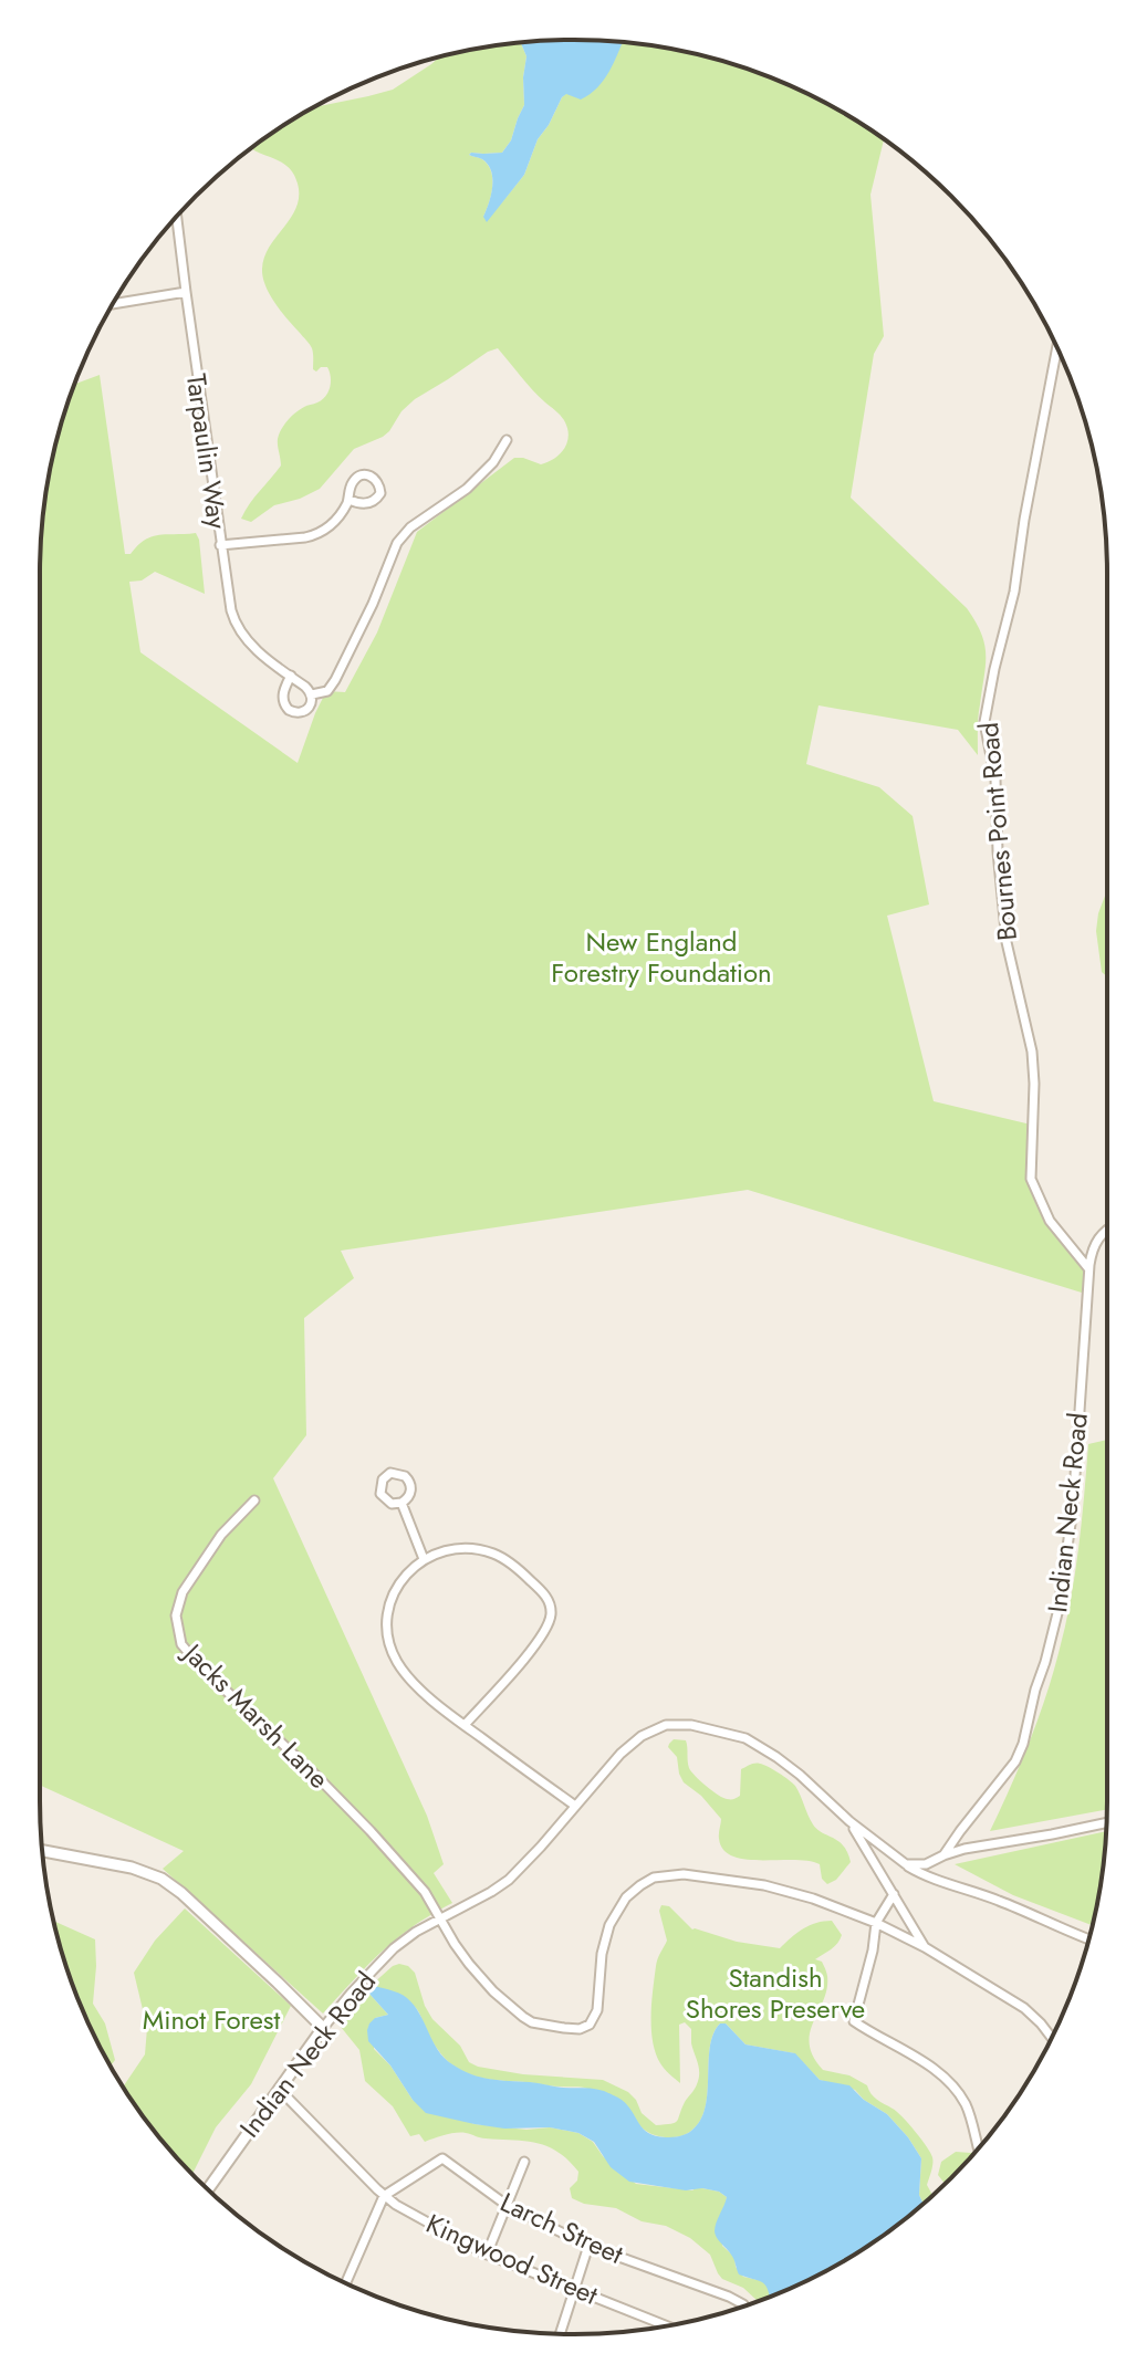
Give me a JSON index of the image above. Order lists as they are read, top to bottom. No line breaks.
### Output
{"streets":{"street":["Tarpaulin Way","Bournes Point Road","Indian Neck Road","Jacks Marsh Lane","Larch Street","Kingwood Street"]},"crossings":[["Bournes Point Road","Indian Neck Road"],["Indian Neck Road","Jacks Marsh Lane"],["Indian Neck Road","Kingwood Street"],["Larch Street","Kingwood Street"]],"parks":["New England Forestry Foundation","Standish Shores Preserve","Minot Forest"]}
